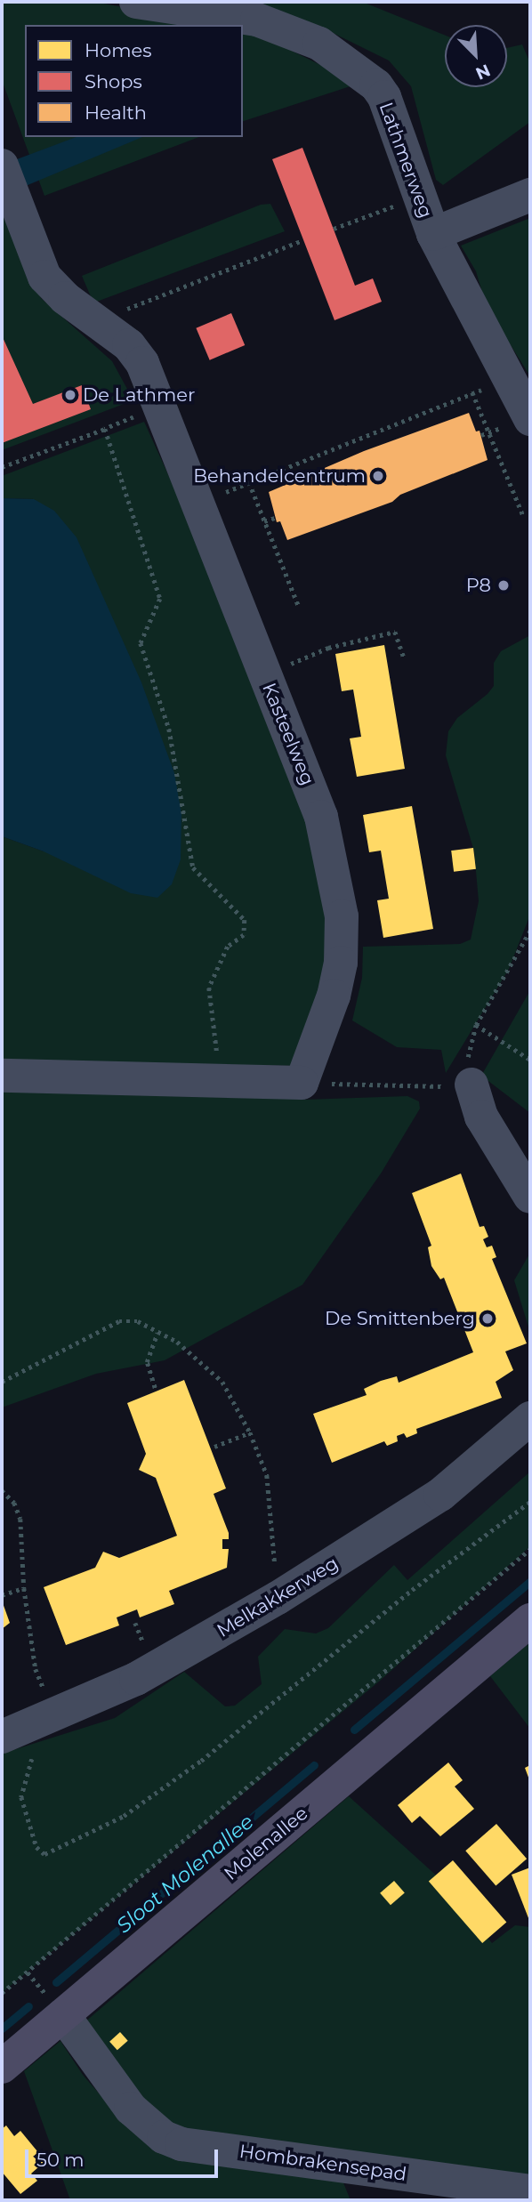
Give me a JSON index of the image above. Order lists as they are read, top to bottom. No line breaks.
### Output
{"streets":{"main road":["Molenallee"],"street":["Lathmerweg","Kasteelweg","Melkakkerweg","Hombrakensepad"]},"crossings":[["Molenallee","Hombrakensepad"]],"water":["Sloot Molenallee"],"places":["De Lathmer","Behandelcentrum","P8","De Smittenberg"],"legend":["Homes","Shops","Health"],"scale_bar":"50 m","north":"bottom right"}
